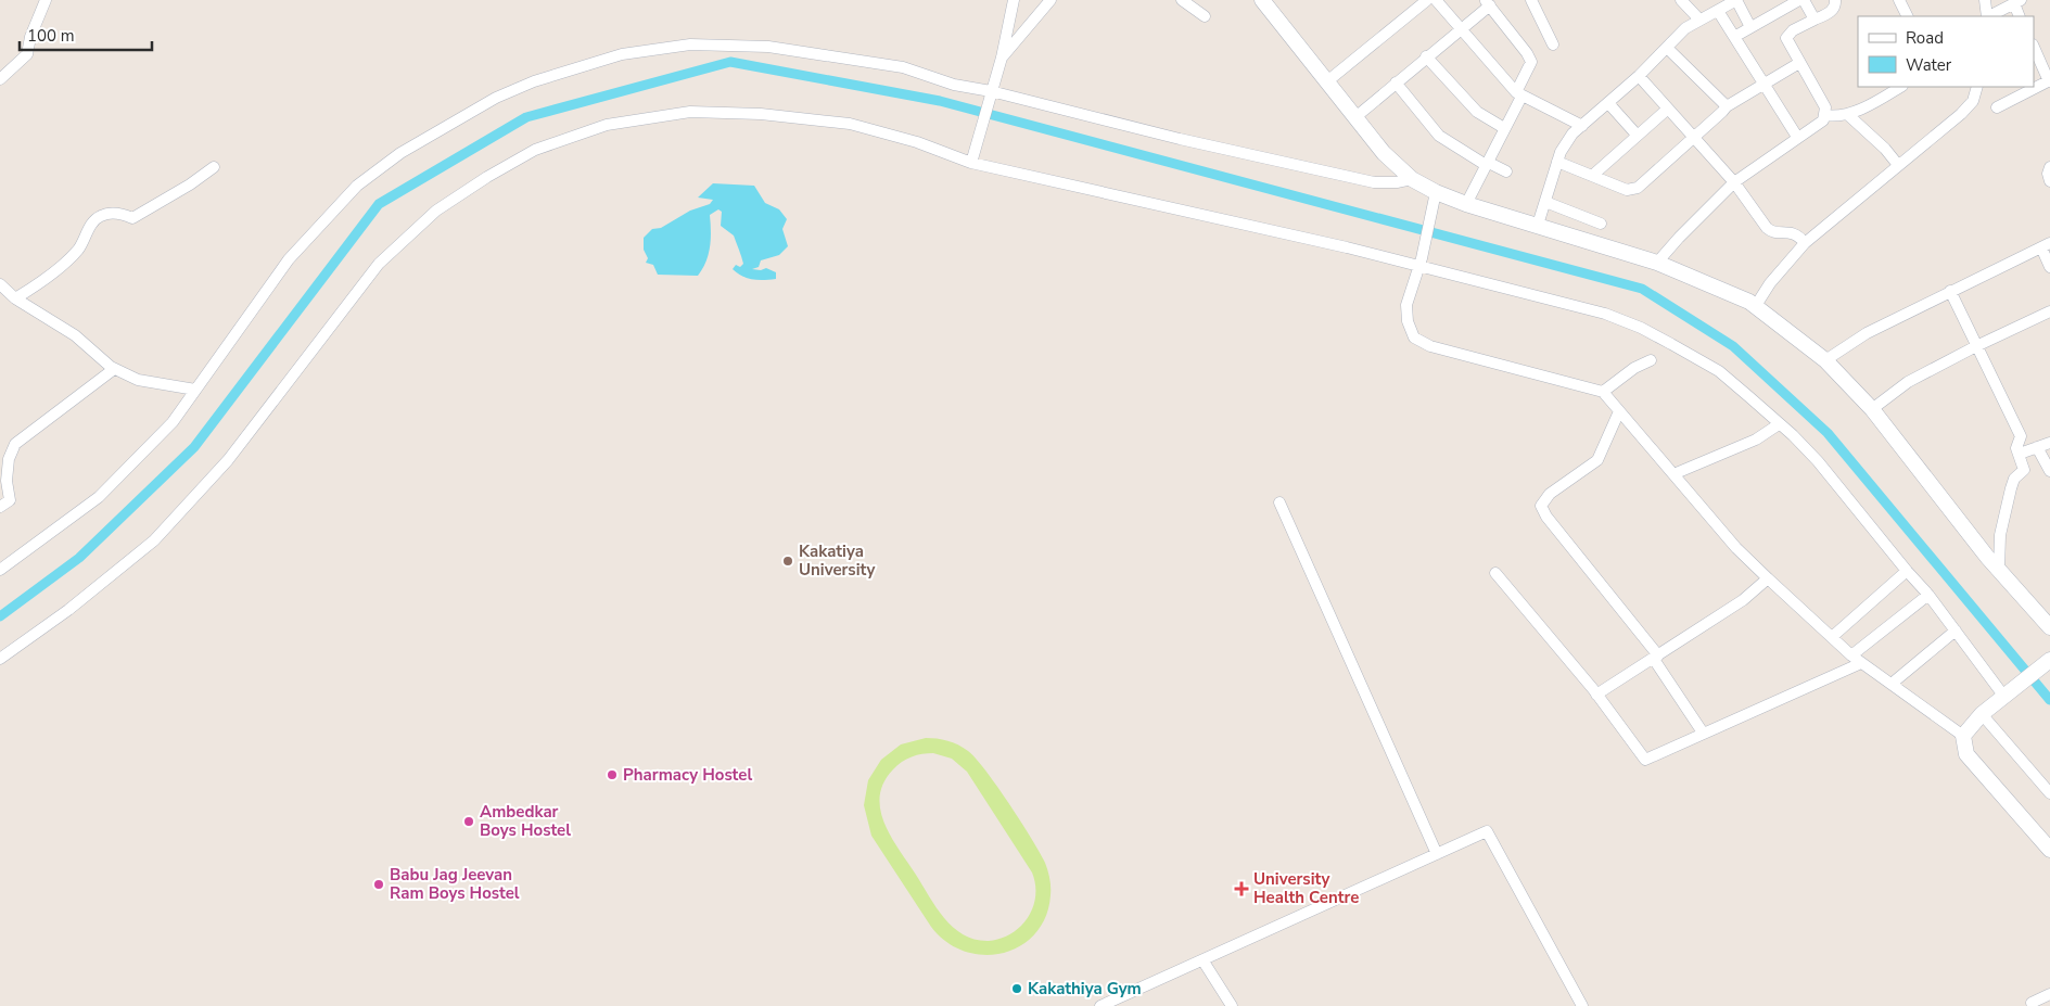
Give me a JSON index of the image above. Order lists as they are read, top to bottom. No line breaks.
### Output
{"places":{"other":["Kakatiya University","Pharmacy Hostel","Ambedkar Boys Hostel","Babu Jag Jeevan Ram Boys Hostel","Kakathiya Gym"],"health":["University Health Centre"]},"legend":["Road","Water"],"scale_bar":"100 m"}
